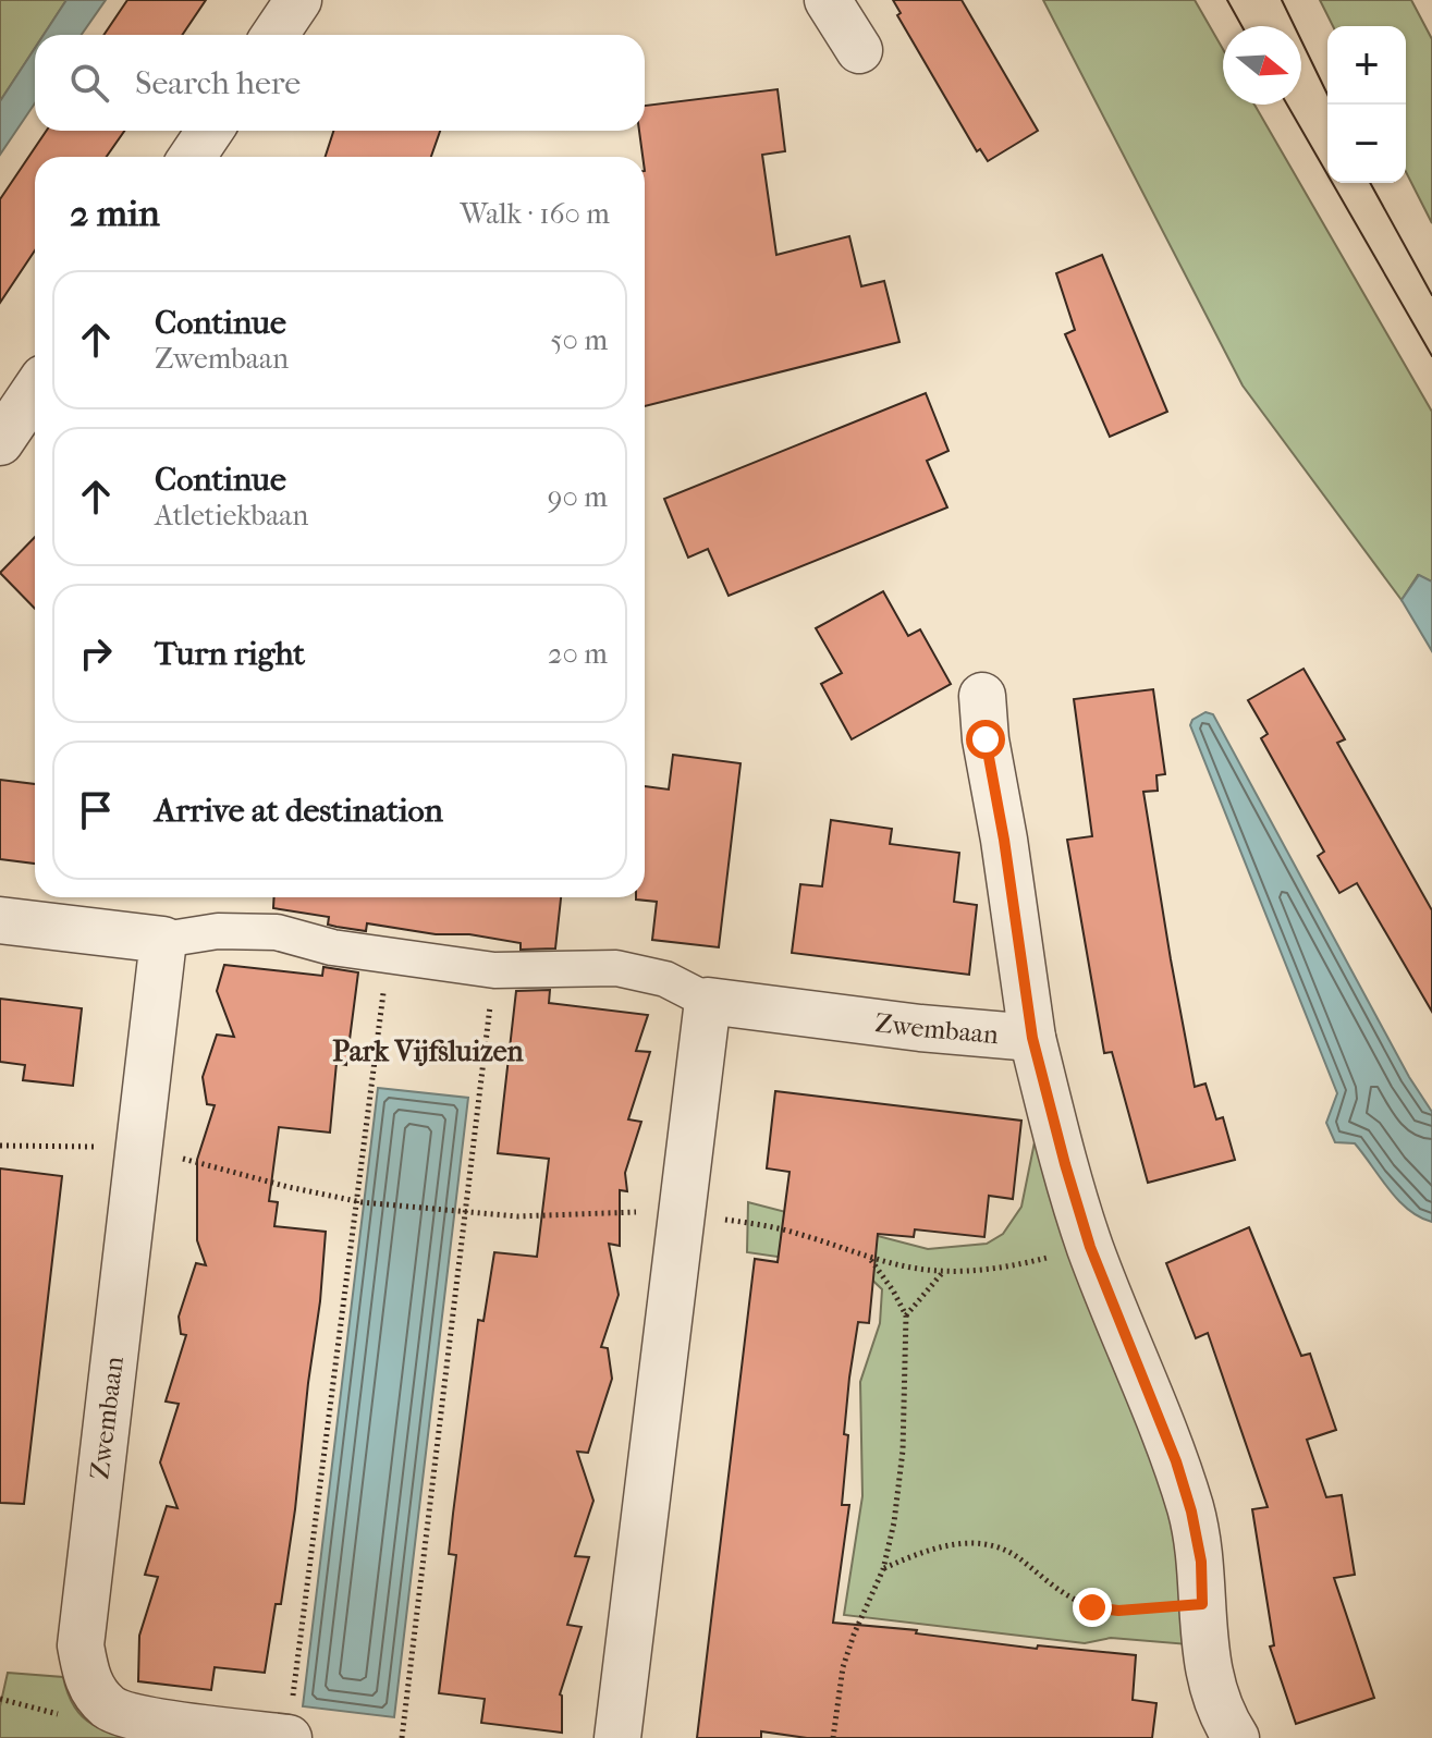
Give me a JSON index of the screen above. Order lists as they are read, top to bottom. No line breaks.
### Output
{"streets":{"street":["Zwembaan"]},"districts":["Park Vijfsluizen"],"north":"right","page":{"map_buttons":["+","−"],"search":"Search here","heading":["2 min","Walk · 160 m"],"list":[["Continue","Zwembaan","50 m"],["Continue","Atletiekbaan","90 m"],["Turn right","20 m"],"Arrive at destination"]}}
